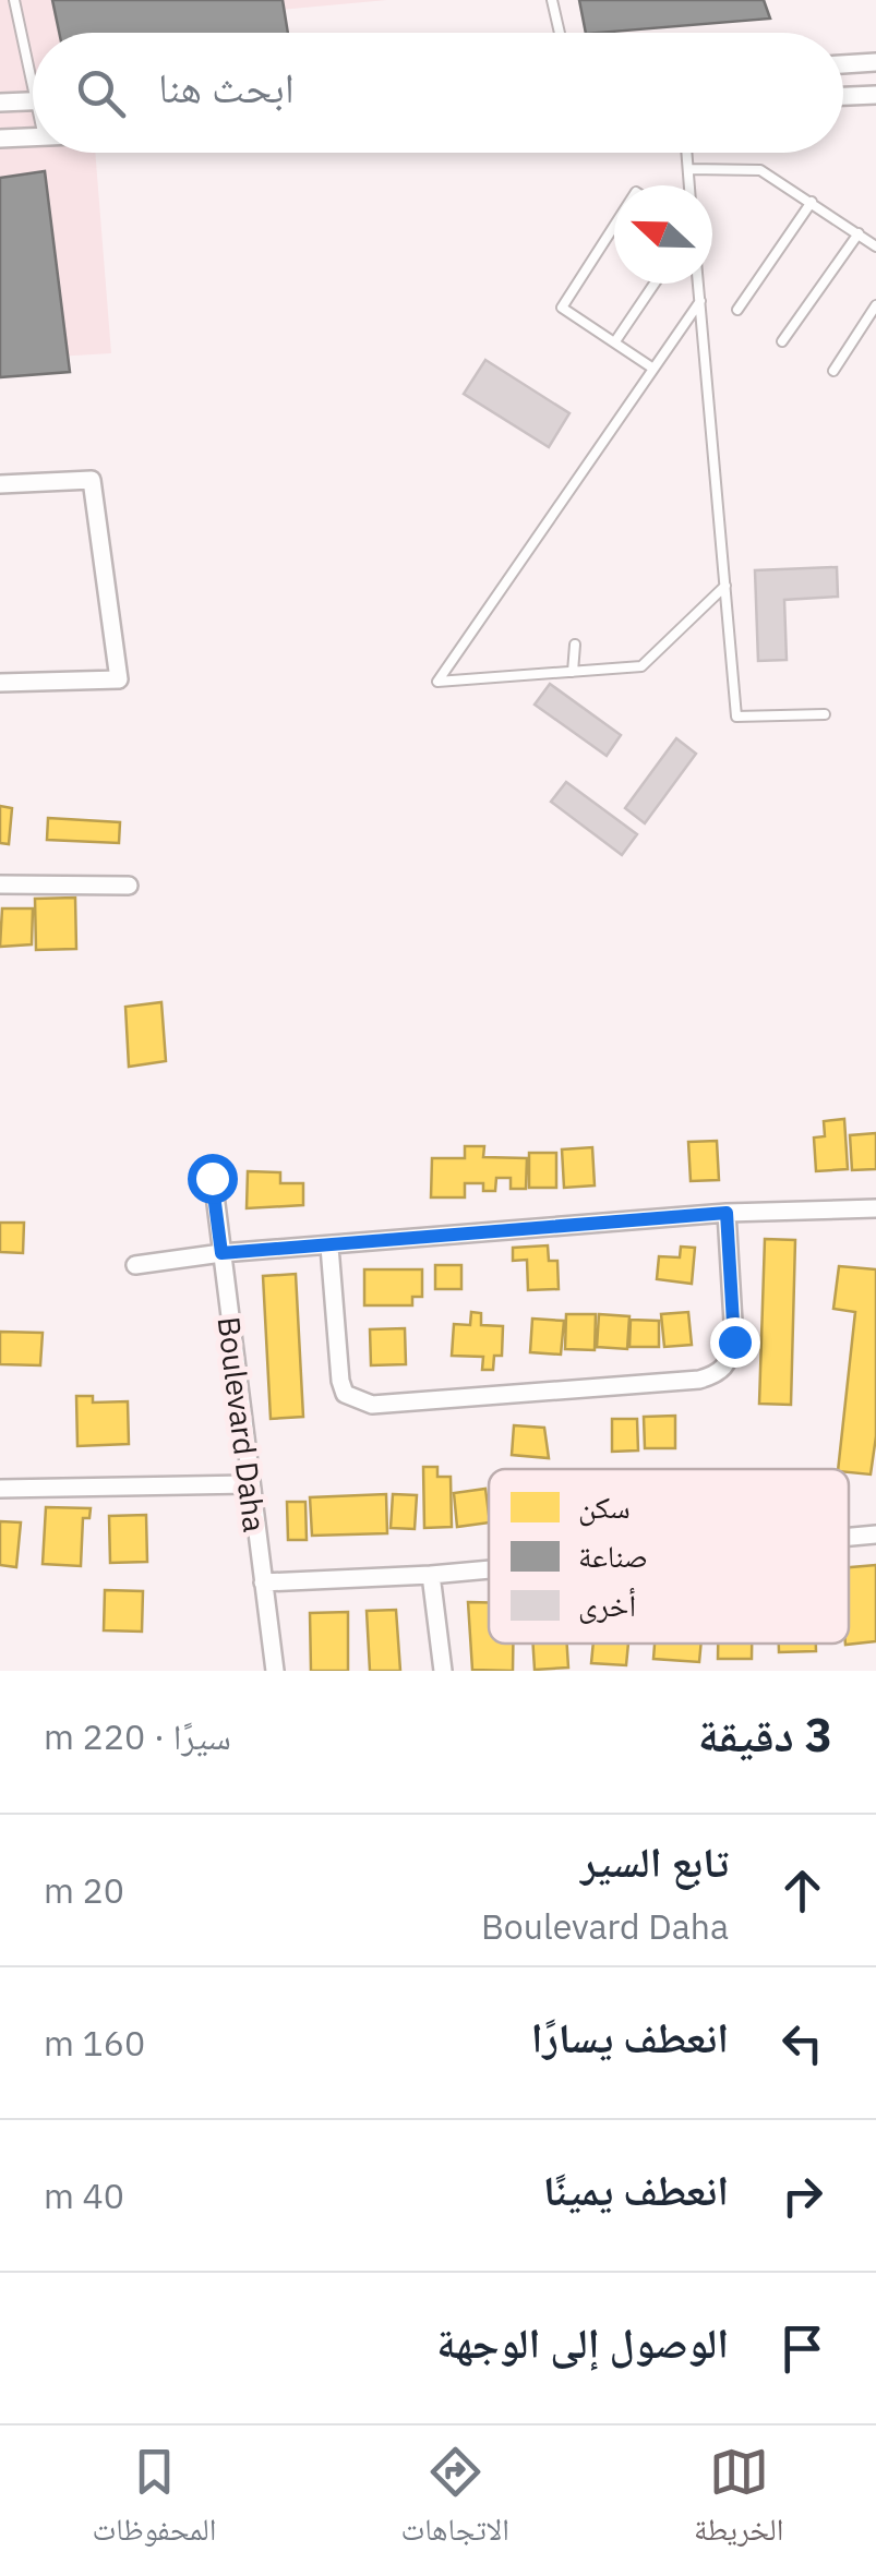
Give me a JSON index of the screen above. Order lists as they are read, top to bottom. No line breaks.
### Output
{"streets":{"street":["Boulevard Daha"]},"legend":["سكن","صناعة","أخرى"],"north":"left","page":{"search":"ابحث هنا","heading":["3 دقيقة","سيرًا · 220 m"],"list":[["تابع السير","Boulevard Daha","20 m"],["انعطف يسارًا","160 m"],["انعطف يمينًا","40 m"],"الوصول إلى الوجهة"],"nav":["الخريطة","الاتجاهات","المحفوظات"]}}
